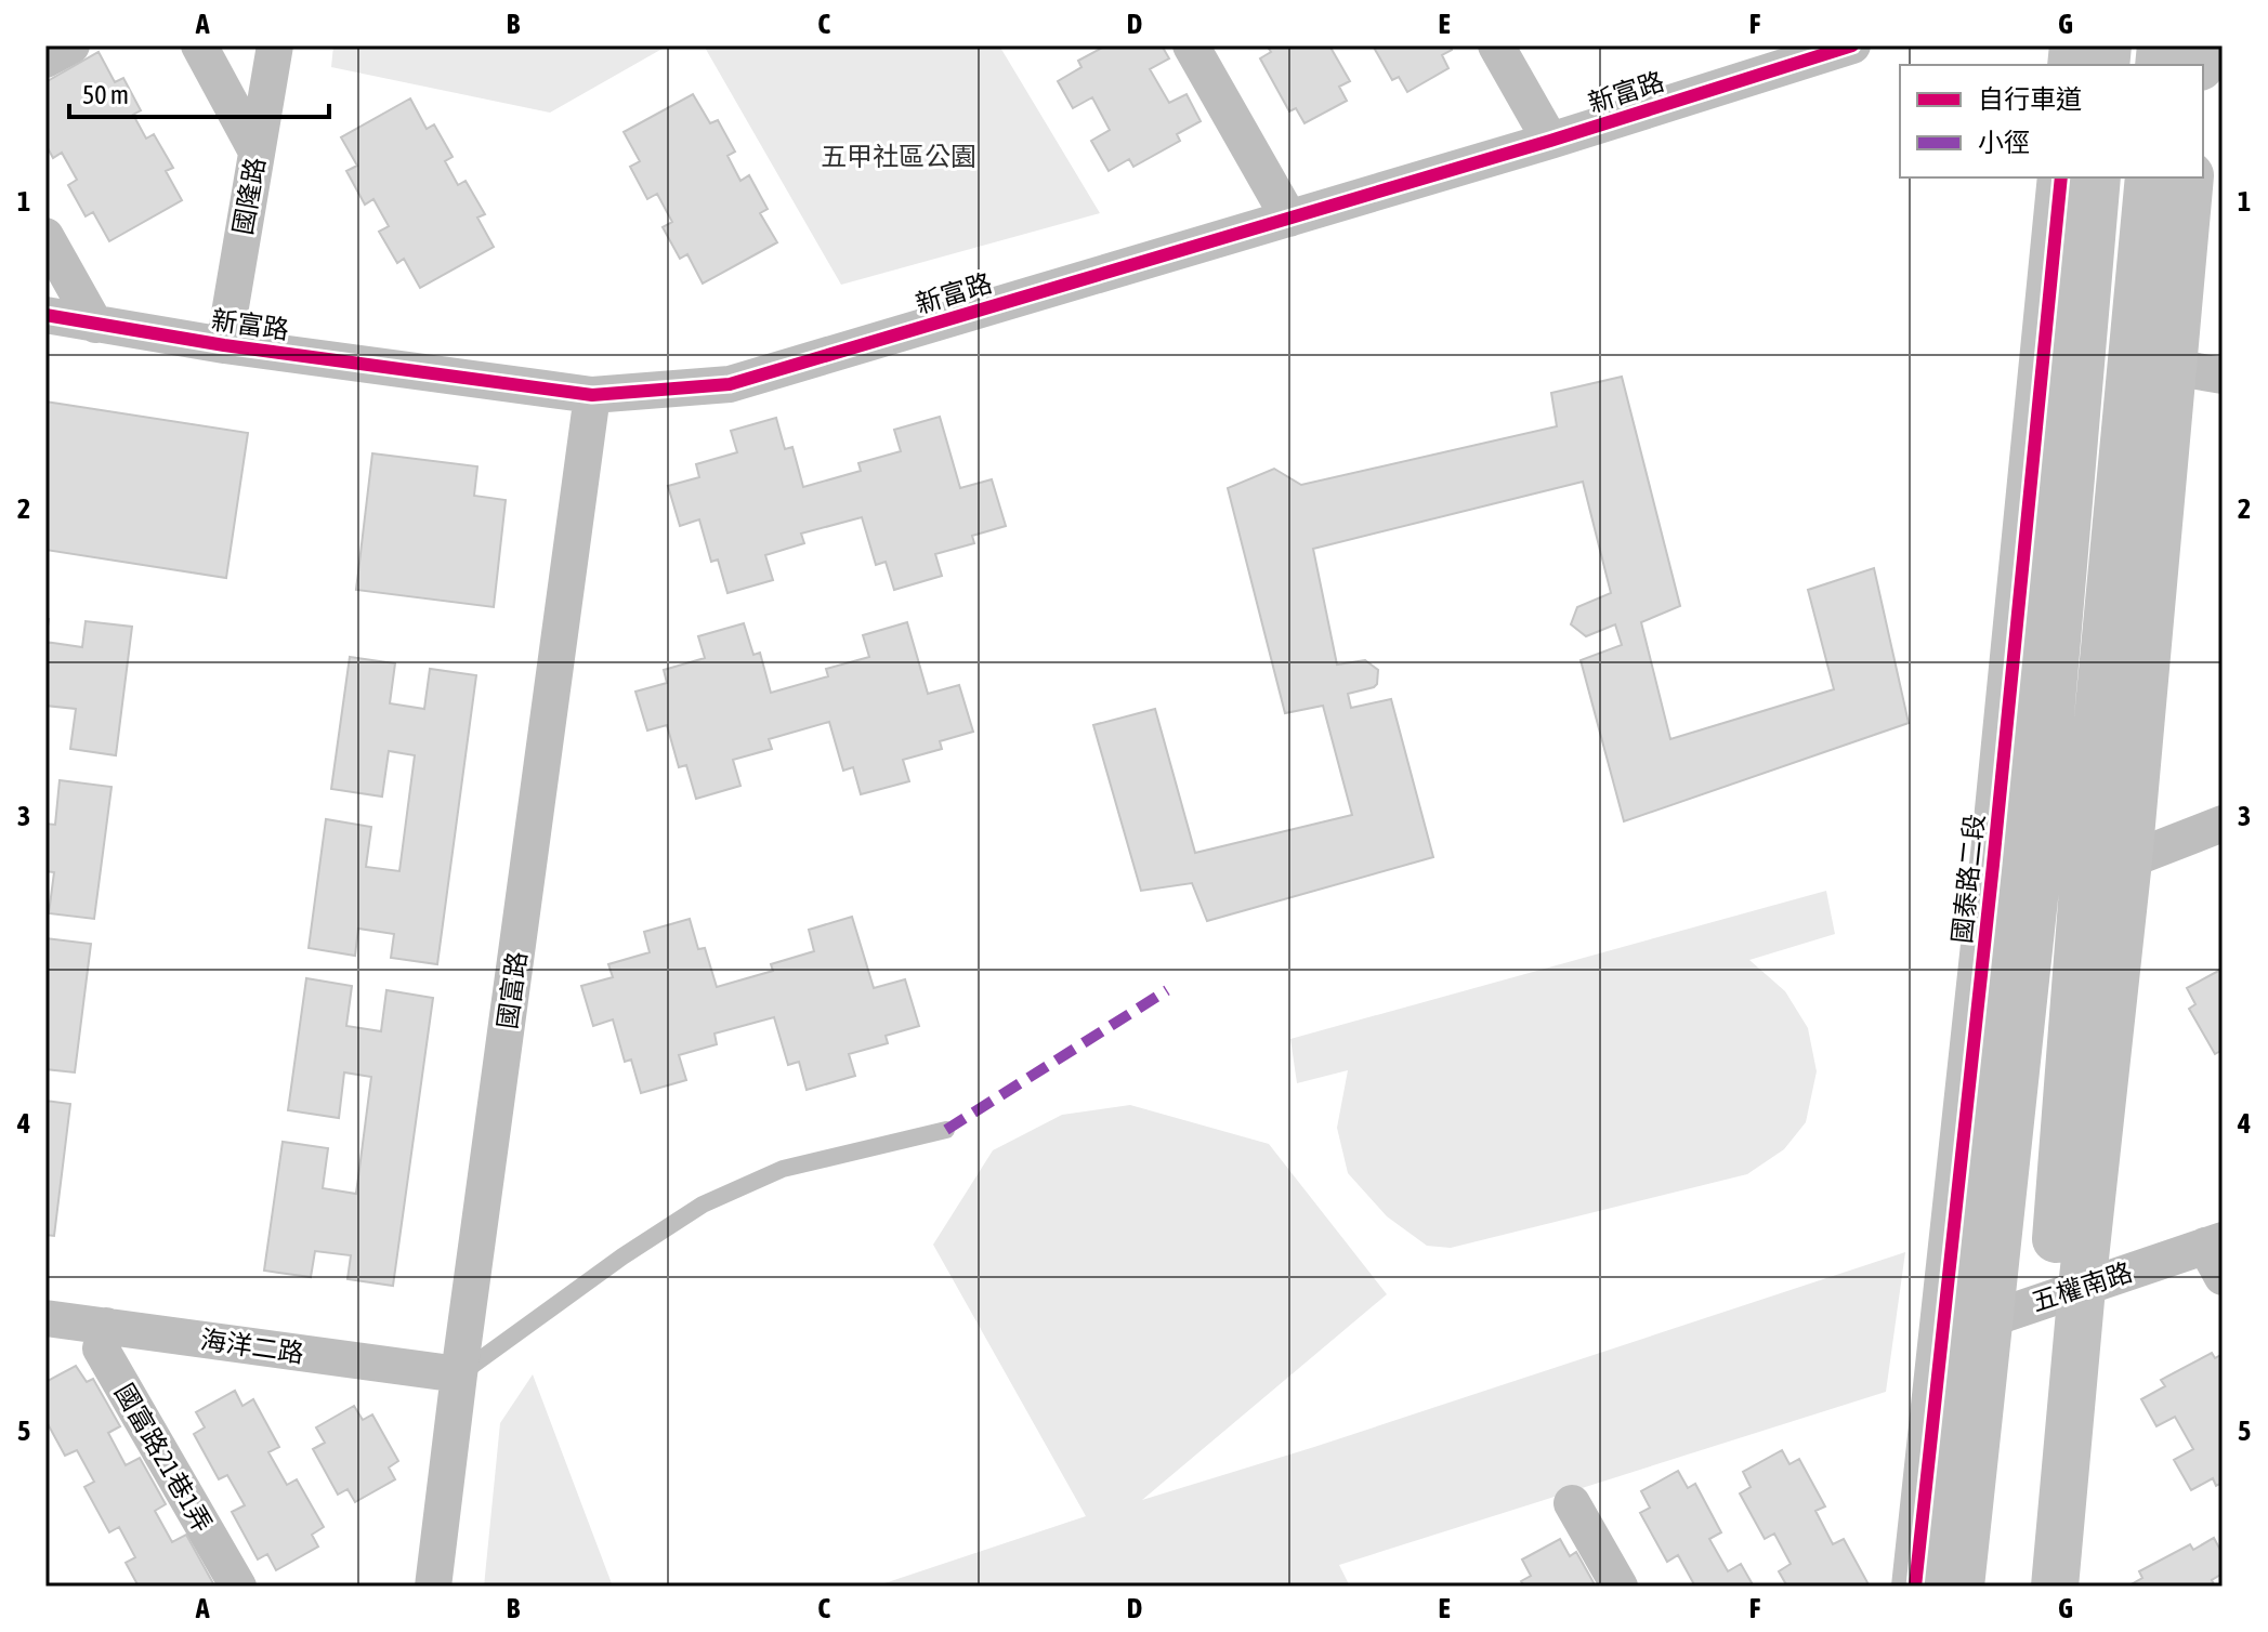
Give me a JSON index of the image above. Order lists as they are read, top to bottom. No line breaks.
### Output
{"streets":{"street":["新富路","國隆路","國泰路二段","國富路","五權南路","海洋二路","國富路21巷1弄"]},"crossings":[["新富路","國隆路"],["新富路","國富路"],["國泰路二段","五權南路"],["國富路","海洋二路"],["海洋二路","國富路21巷1弄"]],"parks":["五甲社區公園"],"legend":["自行車道","小徑"],"scale_bar":"50 m","grid":{"columns":["A","B","C","D","E","F","G"],"rows":["1","2","3","4","5"]}}
